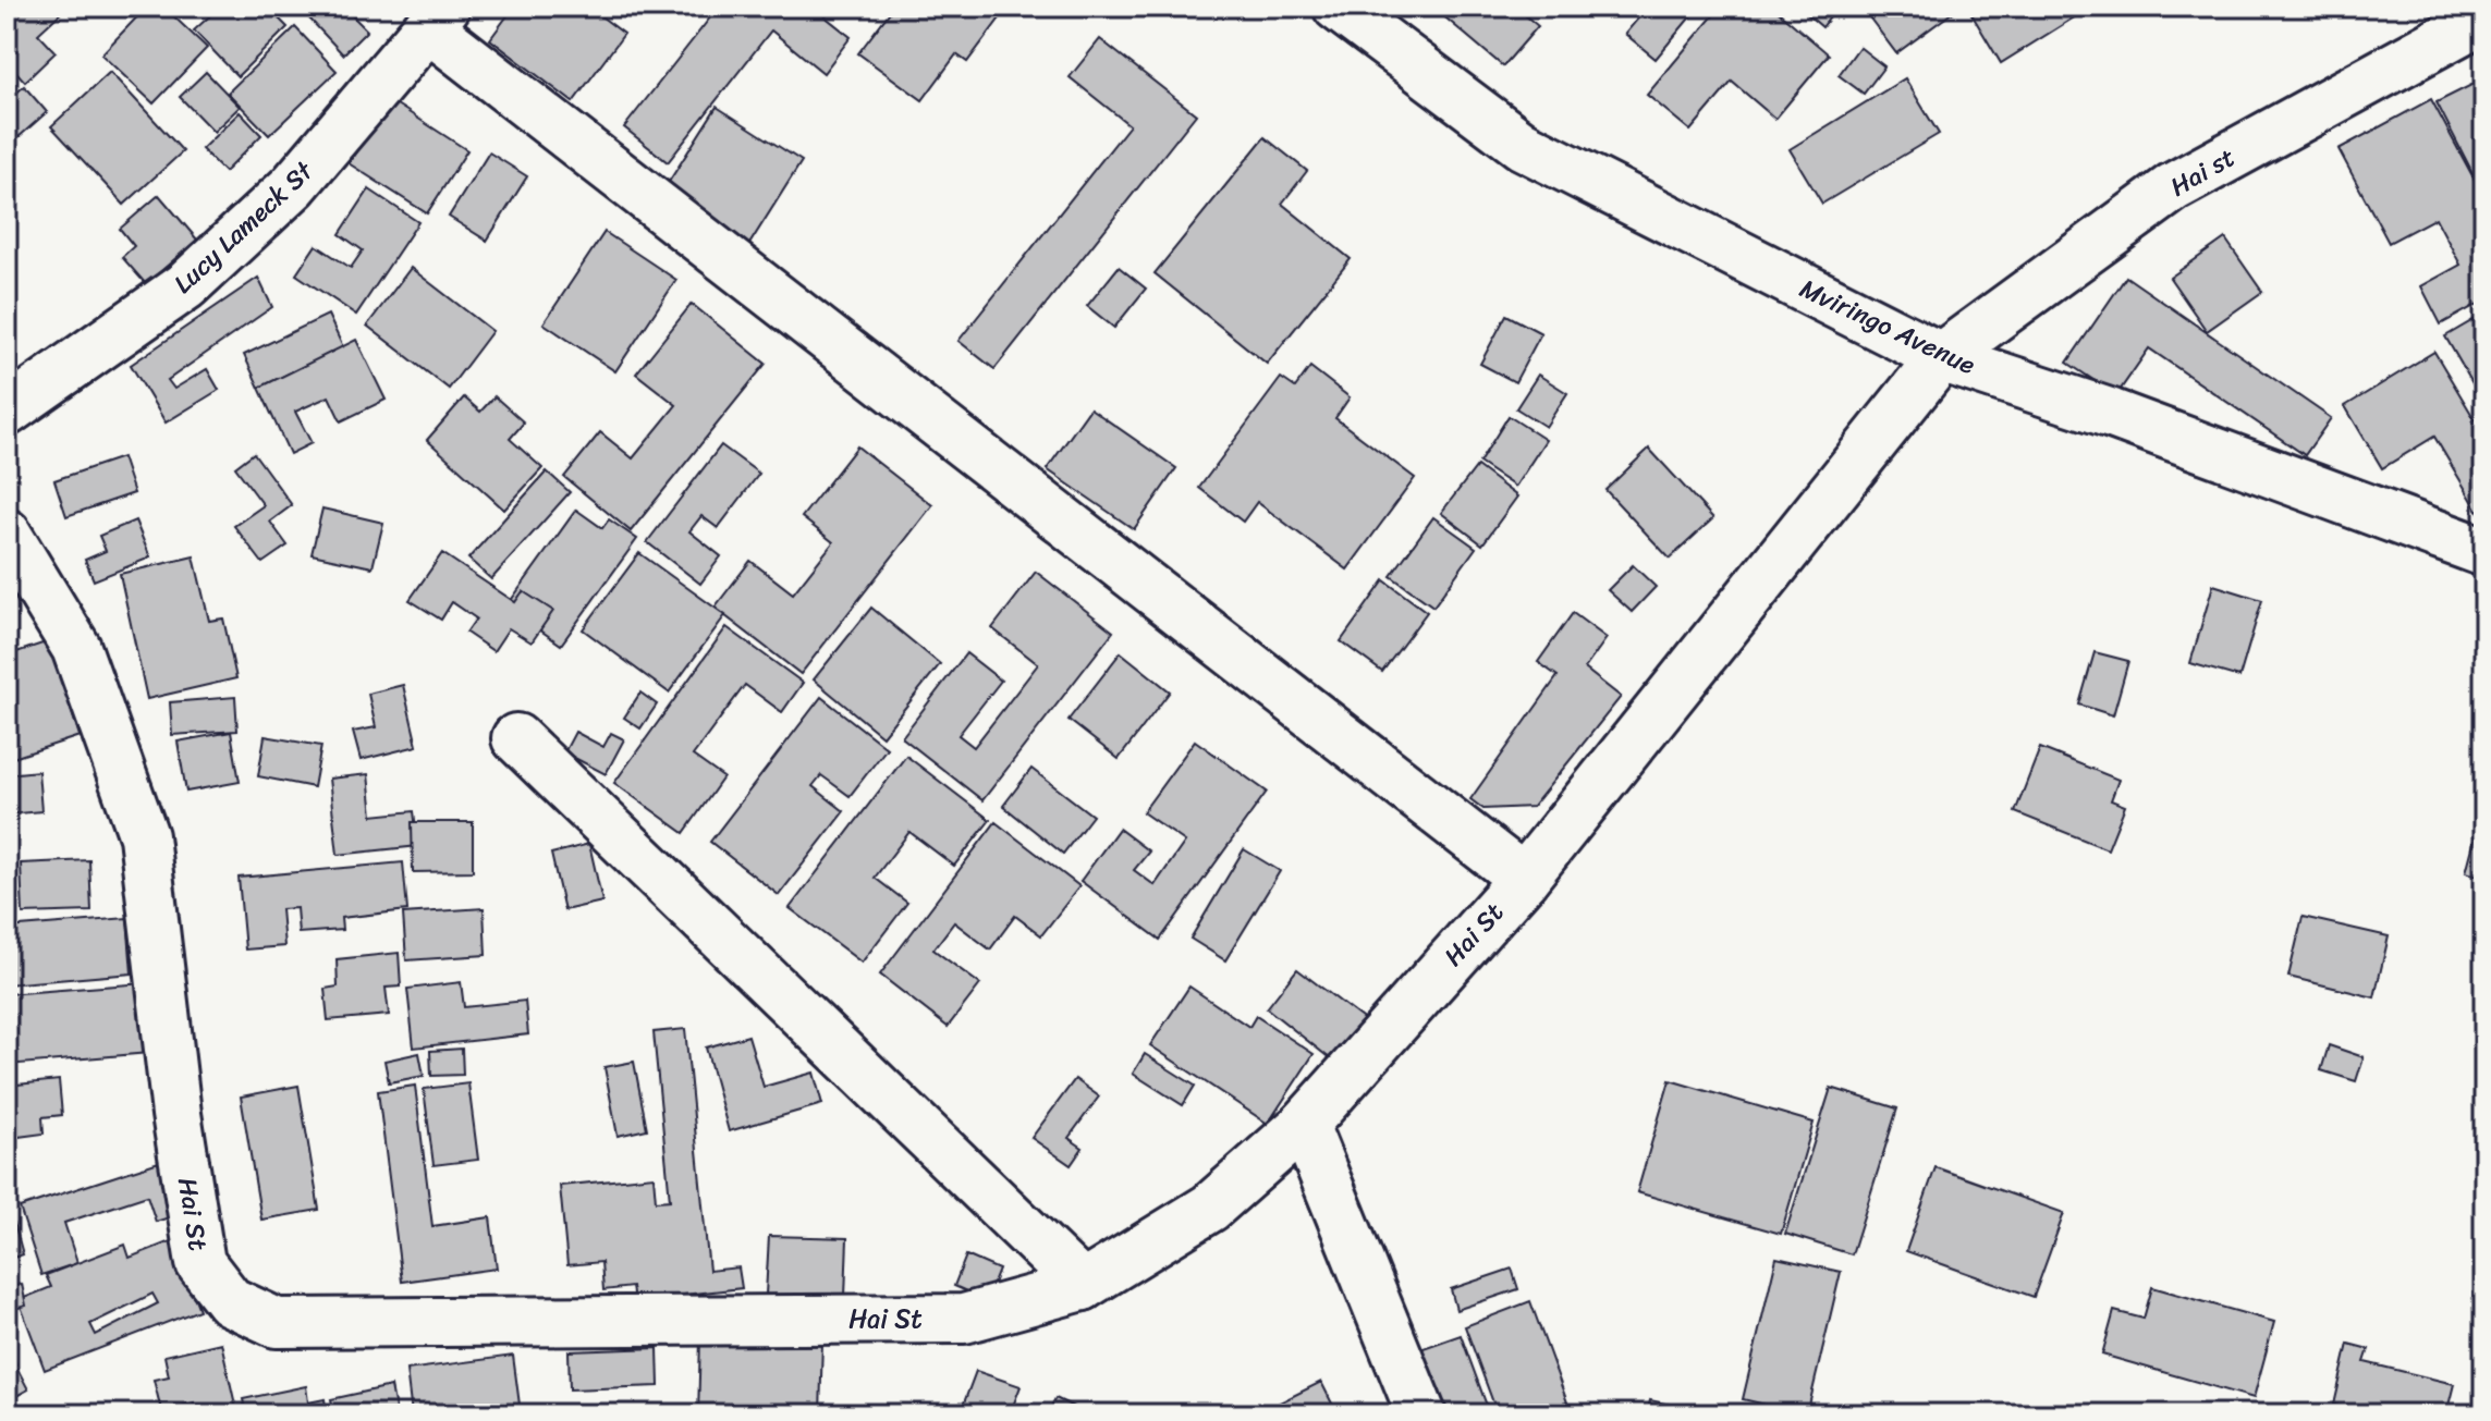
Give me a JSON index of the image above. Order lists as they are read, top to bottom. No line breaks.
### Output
{"streets":{"street":["Hai st","Lucy Lameck St","Mviringo Avenue","Hai St"]},"crossings":[["Hai st","Mviringo Avenue"],["Hai st","Hai St"],["Mviringo Avenue","Hai St"]]}
